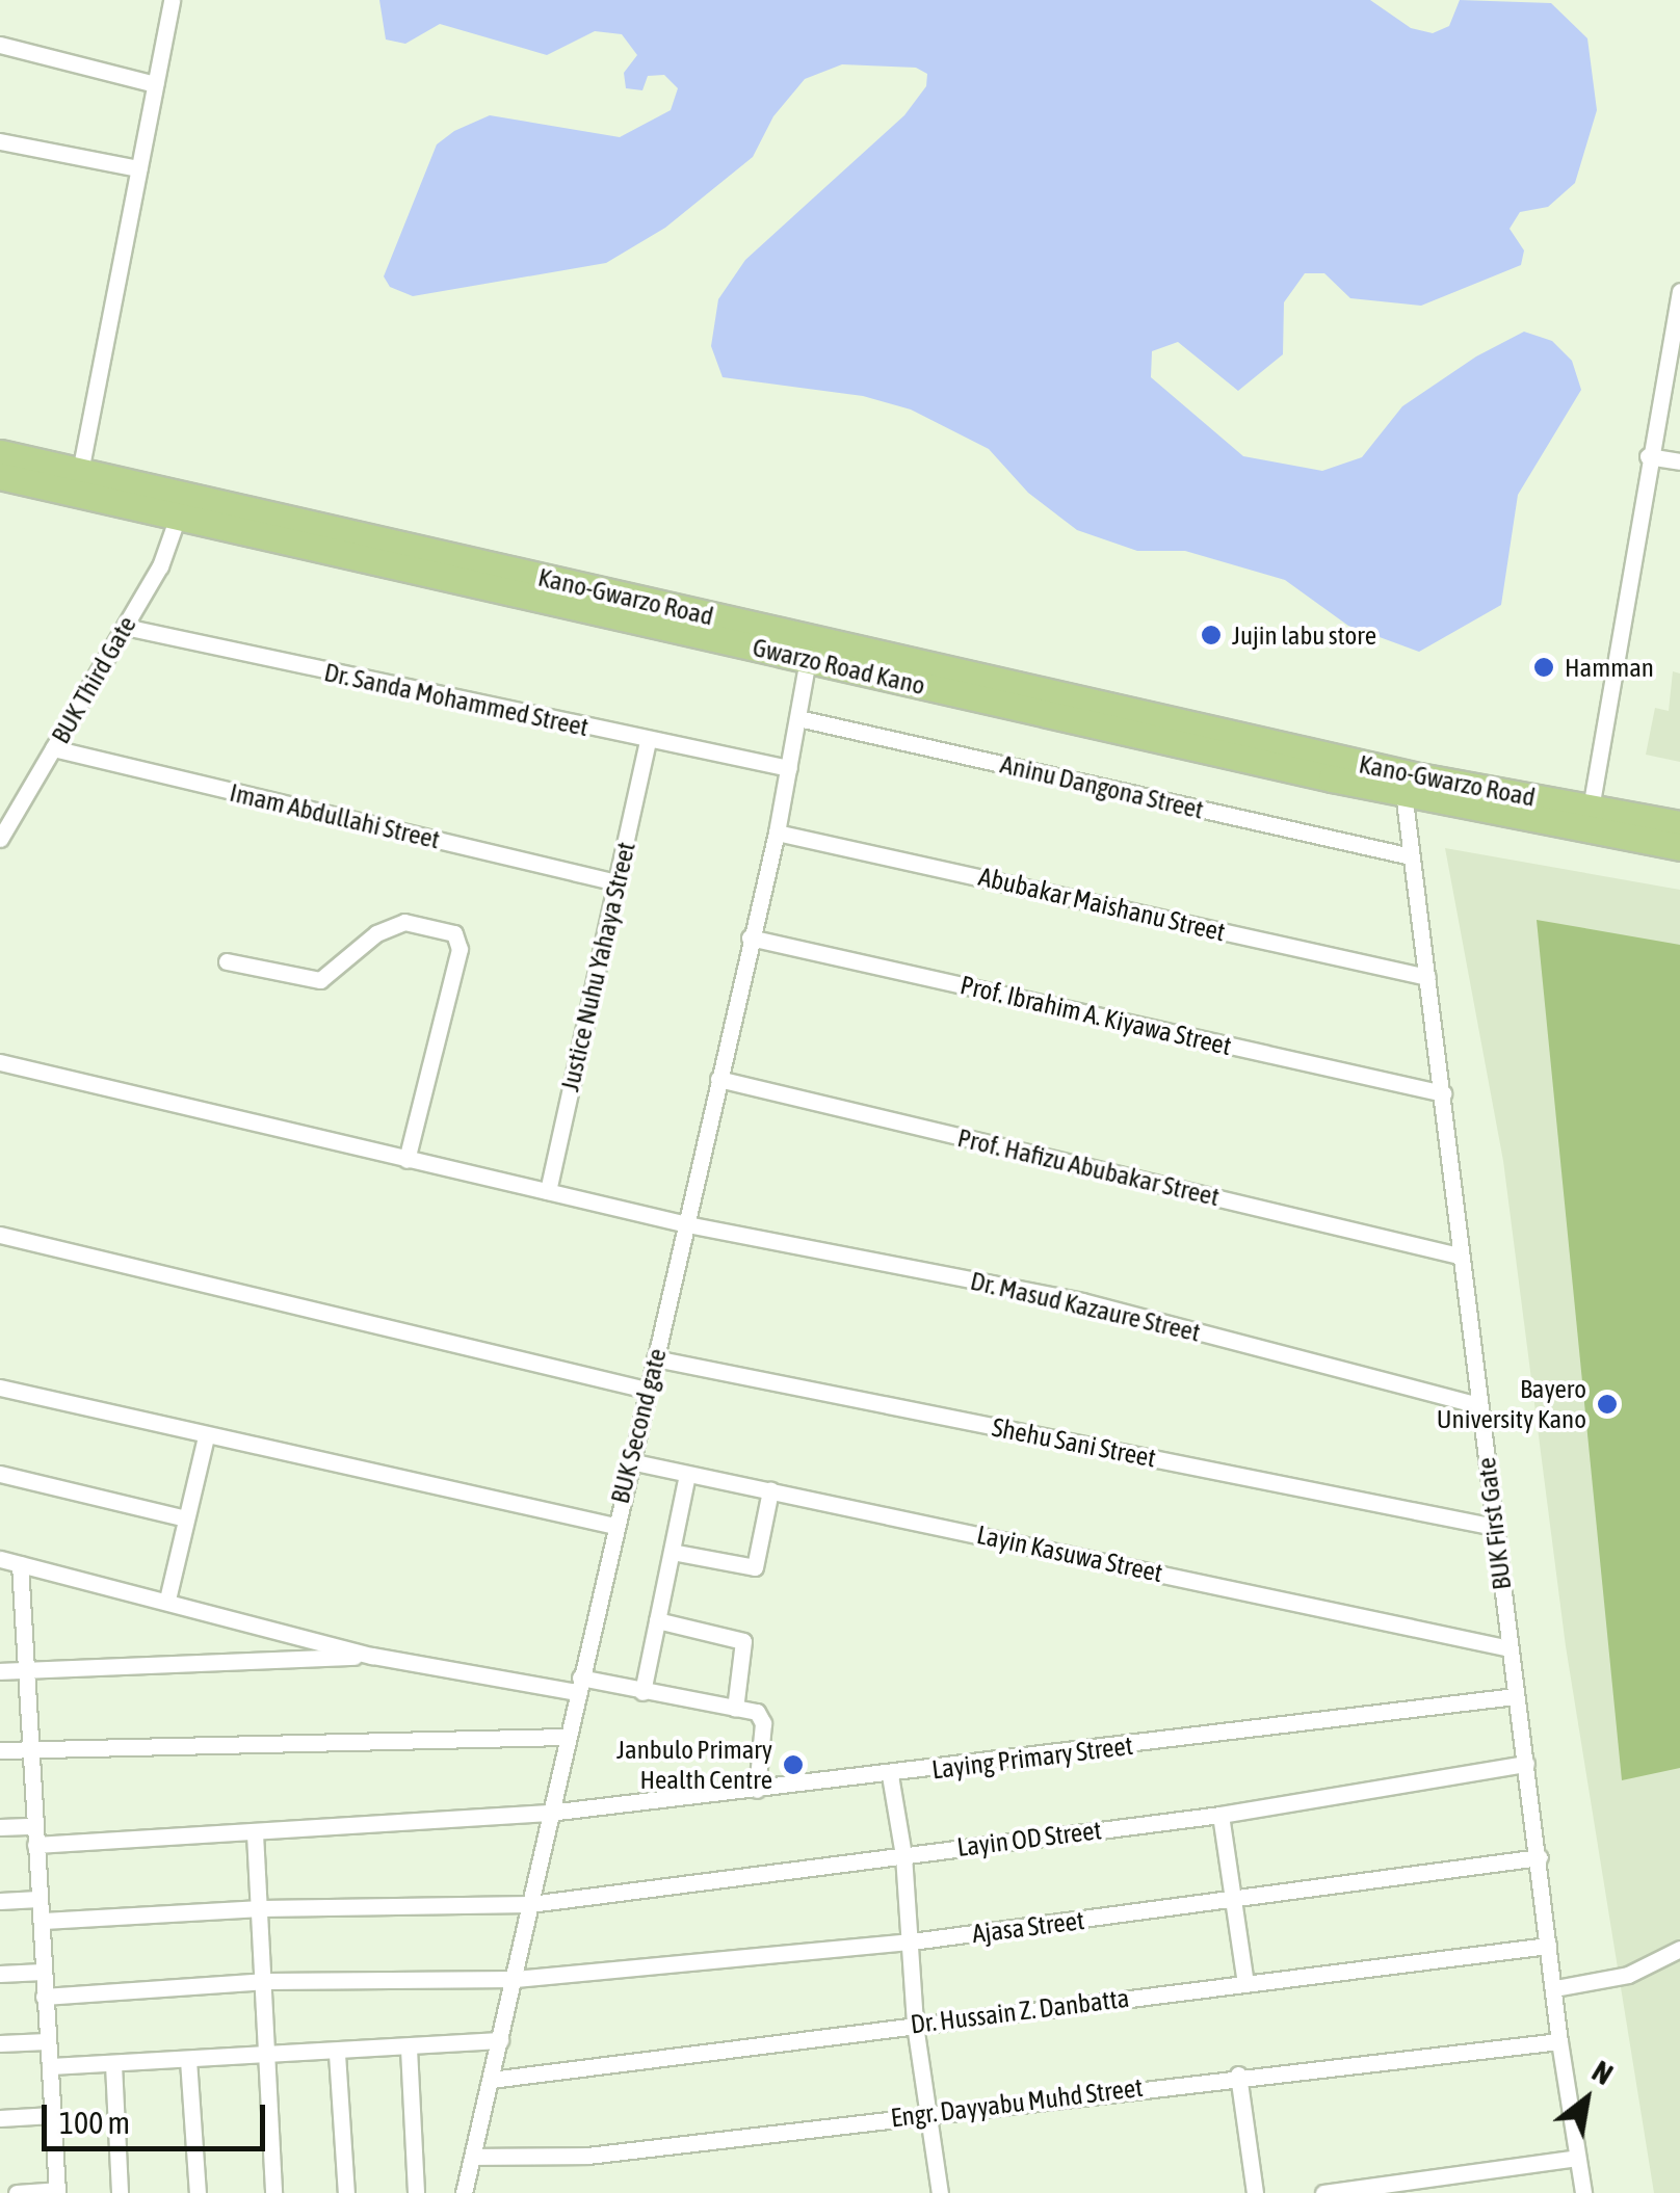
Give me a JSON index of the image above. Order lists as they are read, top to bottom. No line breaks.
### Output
{"streets":{"main road":["Kano-Gwarzo Road","Gwarzo Road Kano"],"street":["BUK Third Gate","Dr. Sanda Mohammed Street","Aninu Dangona Street","Imam Abdullahi Street","Abubakar Maishanu Street","Justice Nuhu Yahaya Street","Prof. Ibrahim A. Kiyawa Street","Prof. Hafizu Abubakar Street","Dr. Masud Kazaure Street","BUK Second gate","Shehu Sani Street","BUK First Gate","Layin Kasuwa Street","Laying Primary Street","Layin OD Street","Ajasa Street","Dr. Hussain Z. Danbatta","Engr. Dayyabu Muhd Street"]},"crossings":[["Gwarzo Road Kano","BUK Third Gate"],["Gwarzo Road Kano","BUK Second gate"],["Gwarzo Road Kano","BUK First Gate"],["BUK Third Gate","Dr. Sanda Mohammed Street"],["BUK Third Gate","Imam Abdullahi Street"],["Dr. Sanda Mohammed Street","Justice Nuhu Yahaya Street"],["Dr. Sanda Mohammed Street","BUK Second gate"],["Aninu Dangona Street","BUK Second gate"],["Aninu Dangona Street","BUK First Gate"],["Imam Abdullahi Street","Justice Nuhu Yahaya Street"],["Abubakar Maishanu Street","BUK Second gate"],["Abubakar Maishanu Street","BUK First Gate"],["Justice Nuhu Yahaya Street","Dr. Masud Kazaure Street"],["Prof. Ibrahim A. Kiyawa Street","BUK Second gate"],["Prof. Ibrahim A. Kiyawa Street","BUK First Gate"],["Prof. Hafizu Abubakar Street","BUK Second gate"],["Prof. Hafizu Abubakar Street","BUK First Gate"],["Dr. Masud Kazaure Street","BUK Second gate"],["Dr. Masud Kazaure Street","BUK First Gate"],["BUK Second gate","Shehu Sani Street"],["BUK Second gate","Layin Kasuwa Street"],["BUK Second gate","Laying Primary Street"],["BUK Second gate","Layin OD Street"],["BUK Second gate","Ajasa Street"],["BUK Second gate","Dr. Hussain Z. Danbatta"],["BUK Second gate","Engr. Dayyabu Muhd Street"],["Shehu Sani Street","BUK First Gate"],["BUK First Gate","Layin Kasuwa Street"],["BUK First Gate","Laying Primary Street"],["BUK First Gate","Layin OD Street"],["BUK First Gate","Ajasa Street"],["BUK First Gate","Dr. Hussain Z. Danbatta"],["BUK First Gate","Engr. Dayyabu Muhd Street"]],"places":["Jujin labu store","Hamman","Bayero University Kano","Janbulo Primary Health Centre"],"scale_bar":"100 m","north":"top right"}
